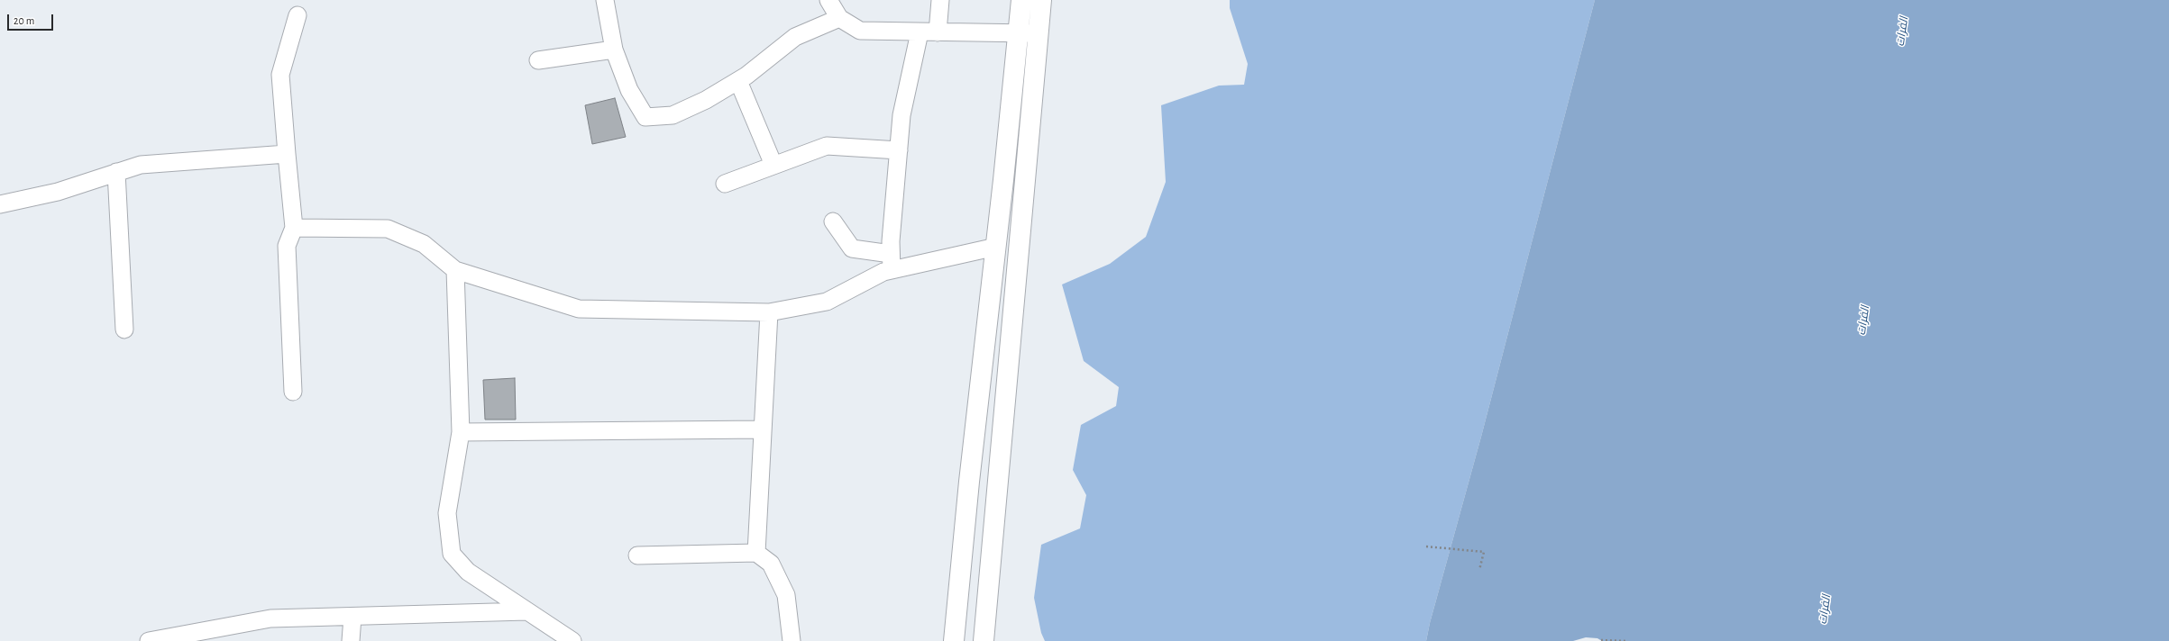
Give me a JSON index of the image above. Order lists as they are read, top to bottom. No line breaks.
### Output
{"water":["الفرات"],"scale_bar":"20 m"}
